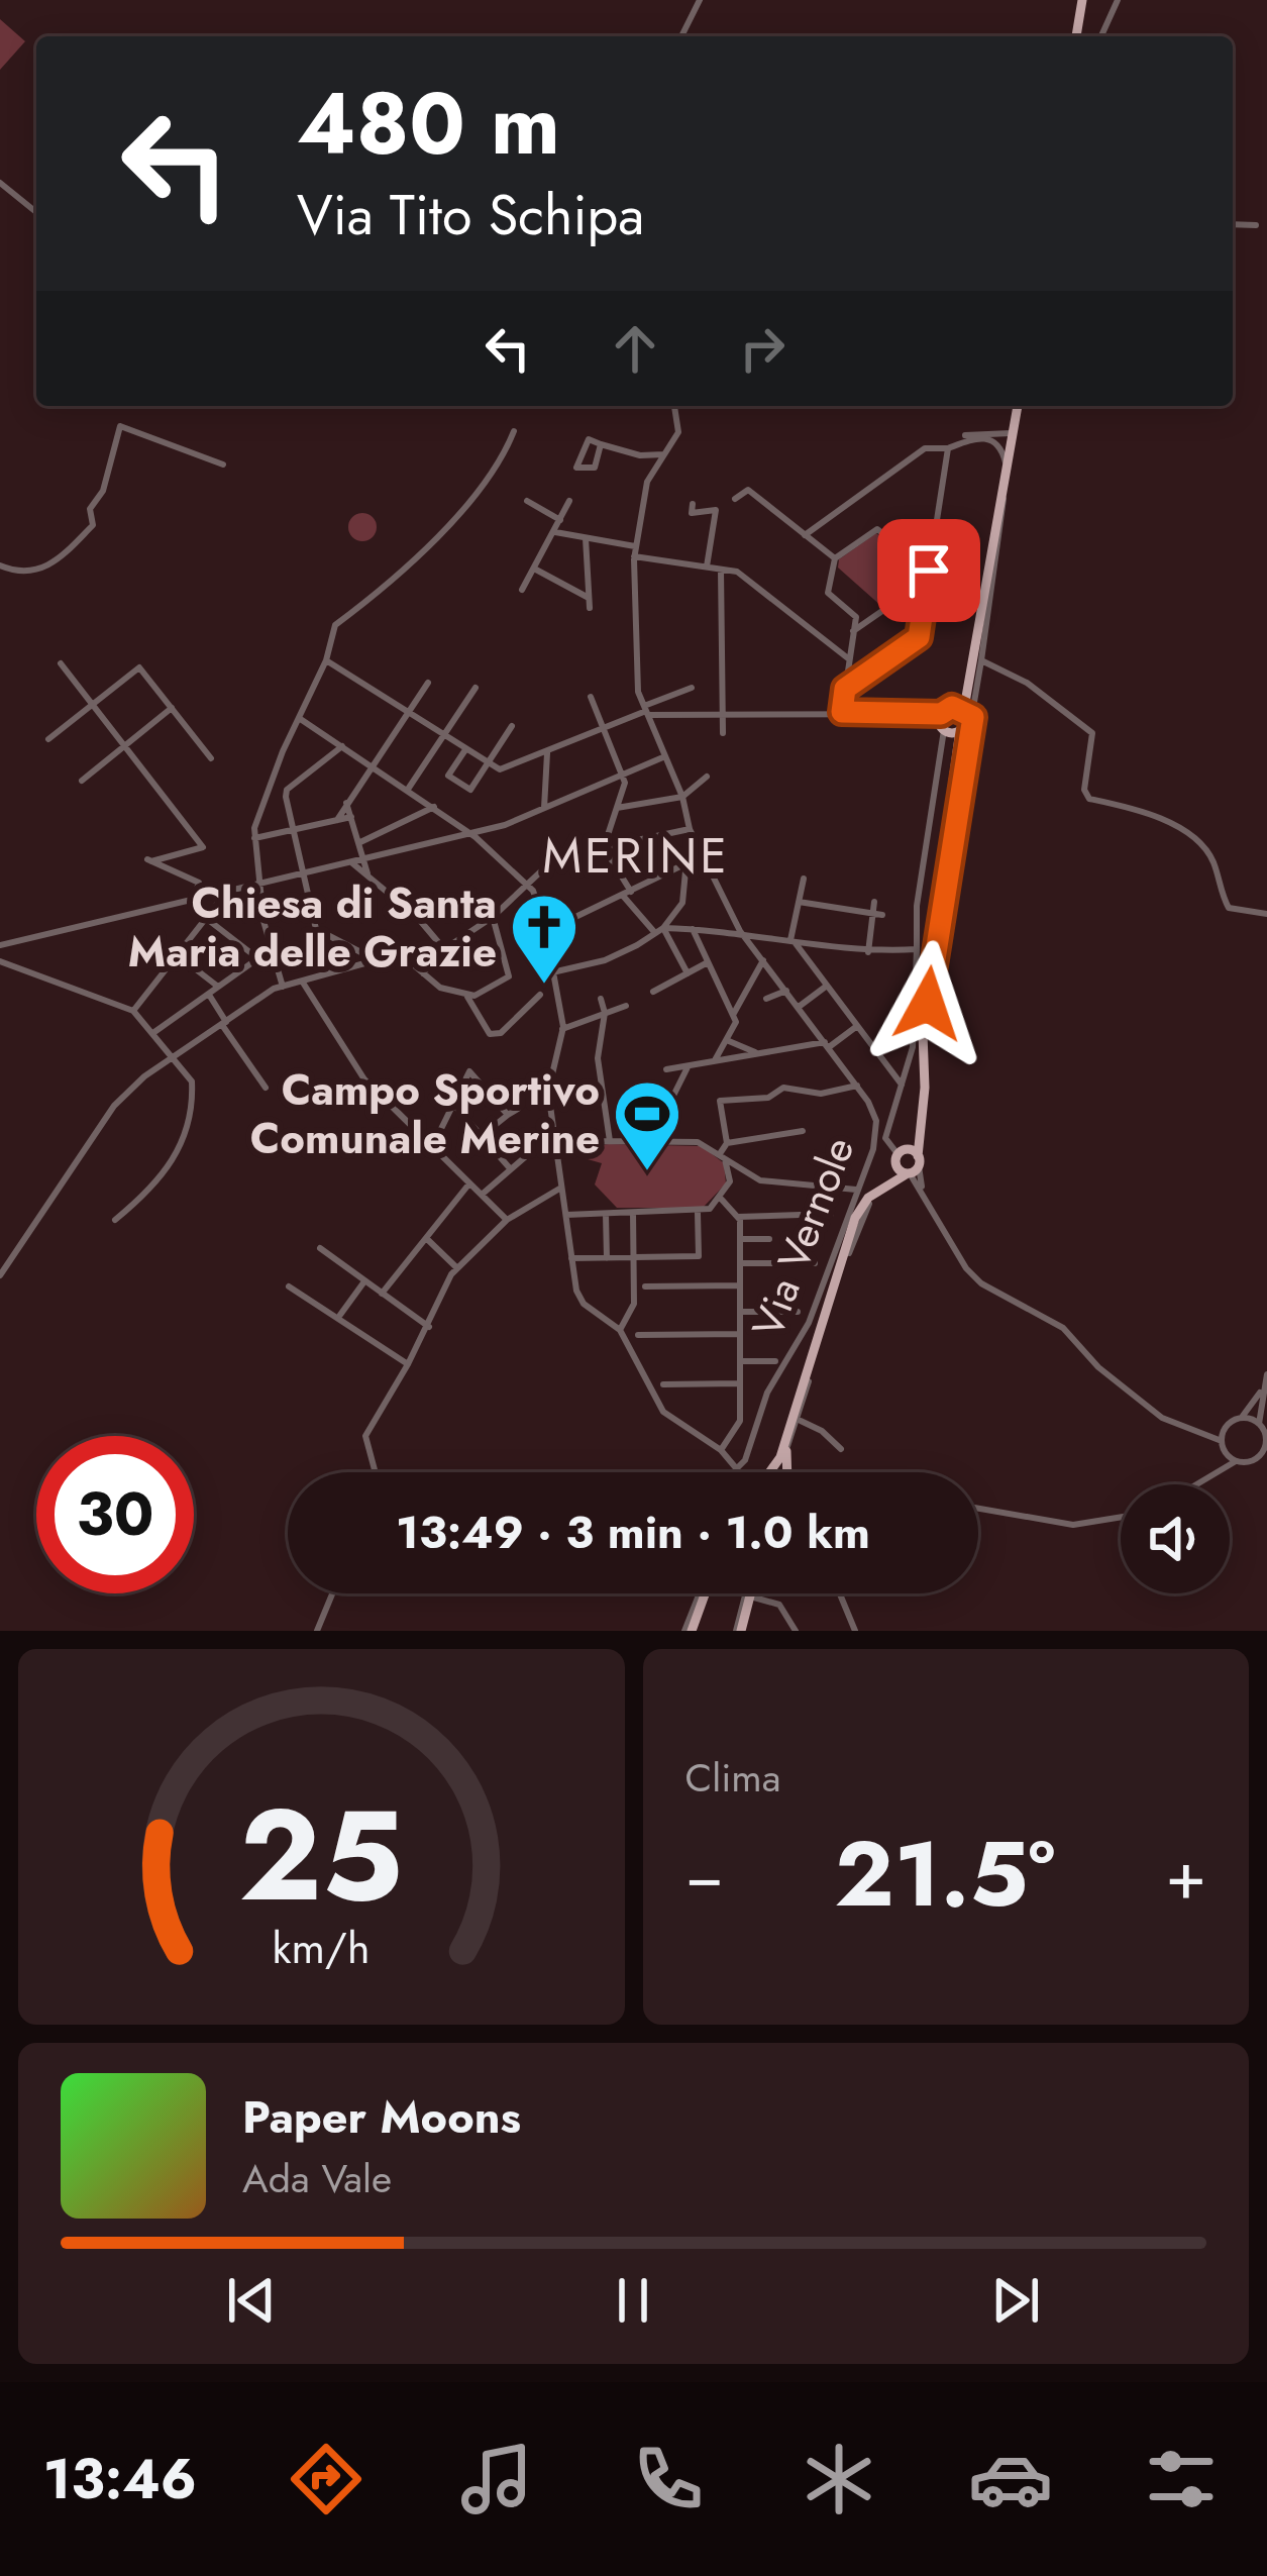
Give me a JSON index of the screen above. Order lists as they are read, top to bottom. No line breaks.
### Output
{"streets":{"street":["Via Vernole"]},"districts":["MERINE"],"places":{"church":["Chiesa di Santa Maria delle Grazie"],"sports":["Campo Sportivo Comunale Merine"]},"page":{"turn":["480 m","Via Tito Schipa"],"limit":"30","trip":"13:49 · 3 min · 1.0 km","tile":"Clima","heat":["−","21.5°","+"],"song":["Paper Moons","Ada Vale"],"tabs":"13:46","gauge":["25","km/h"]}}
